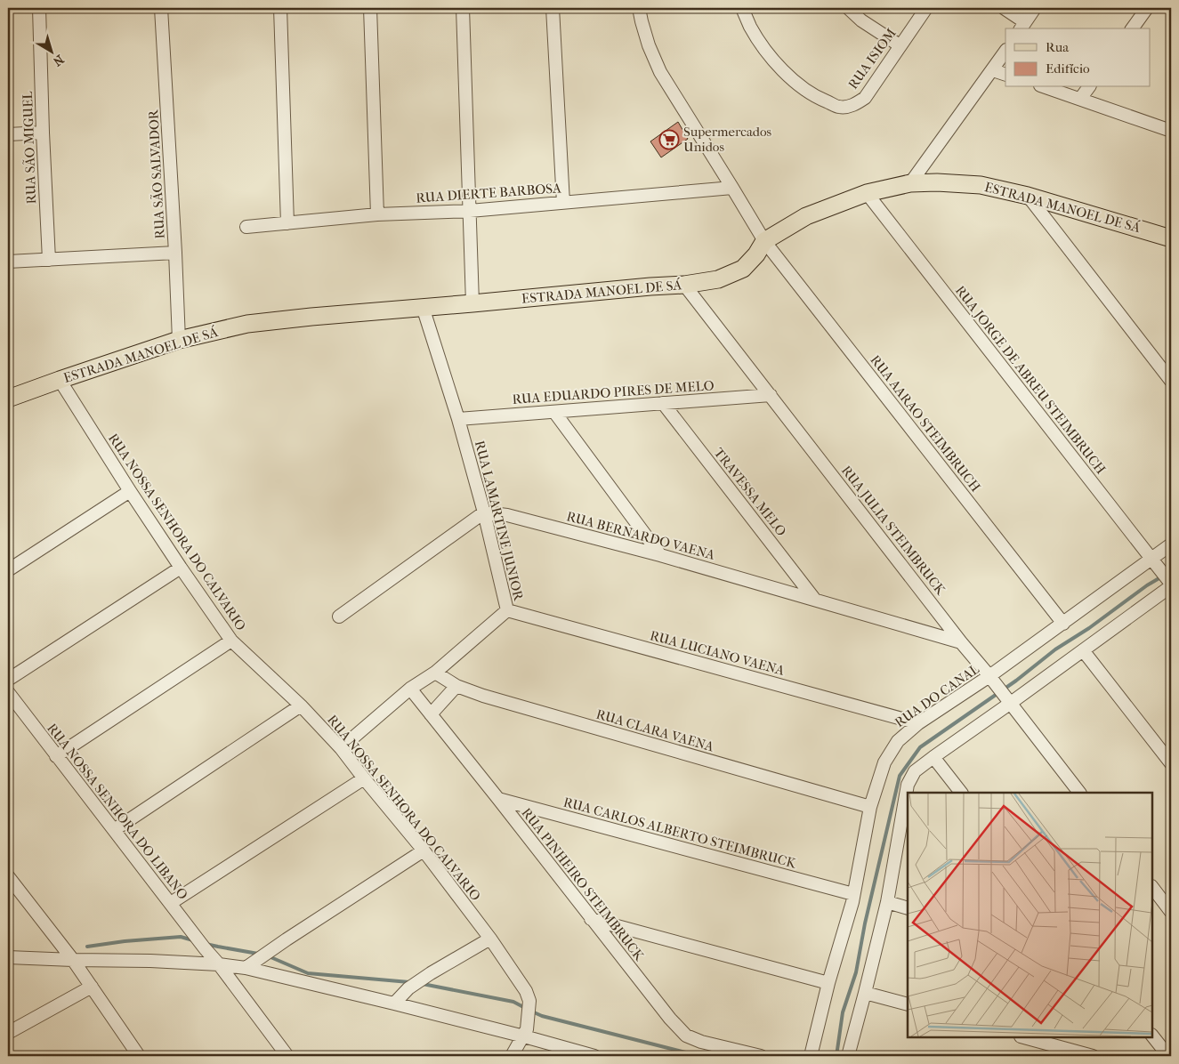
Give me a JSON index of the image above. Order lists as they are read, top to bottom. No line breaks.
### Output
{"streets":{"main road":["ESTRADA MANOEL DE SÁ"],"street":["RUA ISIOM","RUA SÃO MIGUEL","RUA SÃO SALVADOR","RUA DIERTE BARBOSA","RUA JORGE DE ABREU STEIMBRUCH","RUA EDUARDO PIRES DE MELO","RUA AARAO STEIMBRUCH","TRAVESSA MELO","RUA LAMARTINE JUNIOR","RUA JULIA STEIMBRUCK","RUA NOSSA SENHORA DO CALVARIO","RUA BERNARDO VAENA","RUA LUCIANO VAENA","RUA DO CANAL","RUA CLARA VAENA","RUA NOSSA SENHORA DO LIBANO","RUA CARLOS ALBERTO STEIMBRUCK","RUA PINHEIRO STEIMBRUCK"]},"crossings":[["RUA SÃO SALVADOR","ESTRADA MANOEL DE SÁ"],["RUA DIERTE BARBOSA","RUA AARAO STEIMBRUCH"],["ESTRADA MANOEL DE SÁ","RUA JORGE DE ABREU STEIMBRUCH"],["ESTRADA MANOEL DE SÁ","RUA AARAO STEIMBRUCH"],["ESTRADA MANOEL DE SÁ","RUA LAMARTINE JUNIOR"],["ESTRADA MANOEL DE SÁ","RUA JULIA STEIMBRUCK"],["ESTRADA MANOEL DE SÁ","RUA NOSSA SENHORA DO CALVARIO"],["RUA JORGE DE ABREU STEIMBRUCH","RUA DO CANAL"],["RUA EDUARDO PIRES DE MELO","TRAVESSA MELO"],["RUA EDUARDO PIRES DE MELO","RUA LAMARTINE JUNIOR"],["RUA EDUARDO PIRES DE MELO","RUA JULIA STEIMBRUCK"],["RUA AARAO STEIMBRUCH","RUA DO CANAL"],["TRAVESSA MELO","RUA BERNARDO VAENA"],["RUA LAMARTINE JUNIOR","RUA NOSSA SENHORA DO CALVARIO"],["RUA LAMARTINE JUNIOR","RUA BERNARDO VAENA"],["RUA LAMARTINE JUNIOR","RUA LUCIANO VAENA"],["RUA LAMARTINE JUNIOR","RUA CLARA VAENA"],["RUA LAMARTINE JUNIOR","RUA PINHEIRO STEIMBRUCK"],["RUA JULIA STEIMBRUCK","RUA BERNARDO VAENA"],["RUA JULIA STEIMBRUCK","RUA DO CANAL"],["RUA LUCIANO VAENA","RUA DO CANAL"],["RUA DO CANAL","RUA CLARA VAENA"],["RUA DO CANAL","RUA CARLOS ALBERTO STEIMBRUCK"],["RUA CARLOS ALBERTO STEIMBRUCK","RUA PINHEIRO STEIMBRUCK"]],"places":{"supermarket":["Supermercados Unidos"]},"legend":["Rua","Edifício"],"north":"bottom right"}
